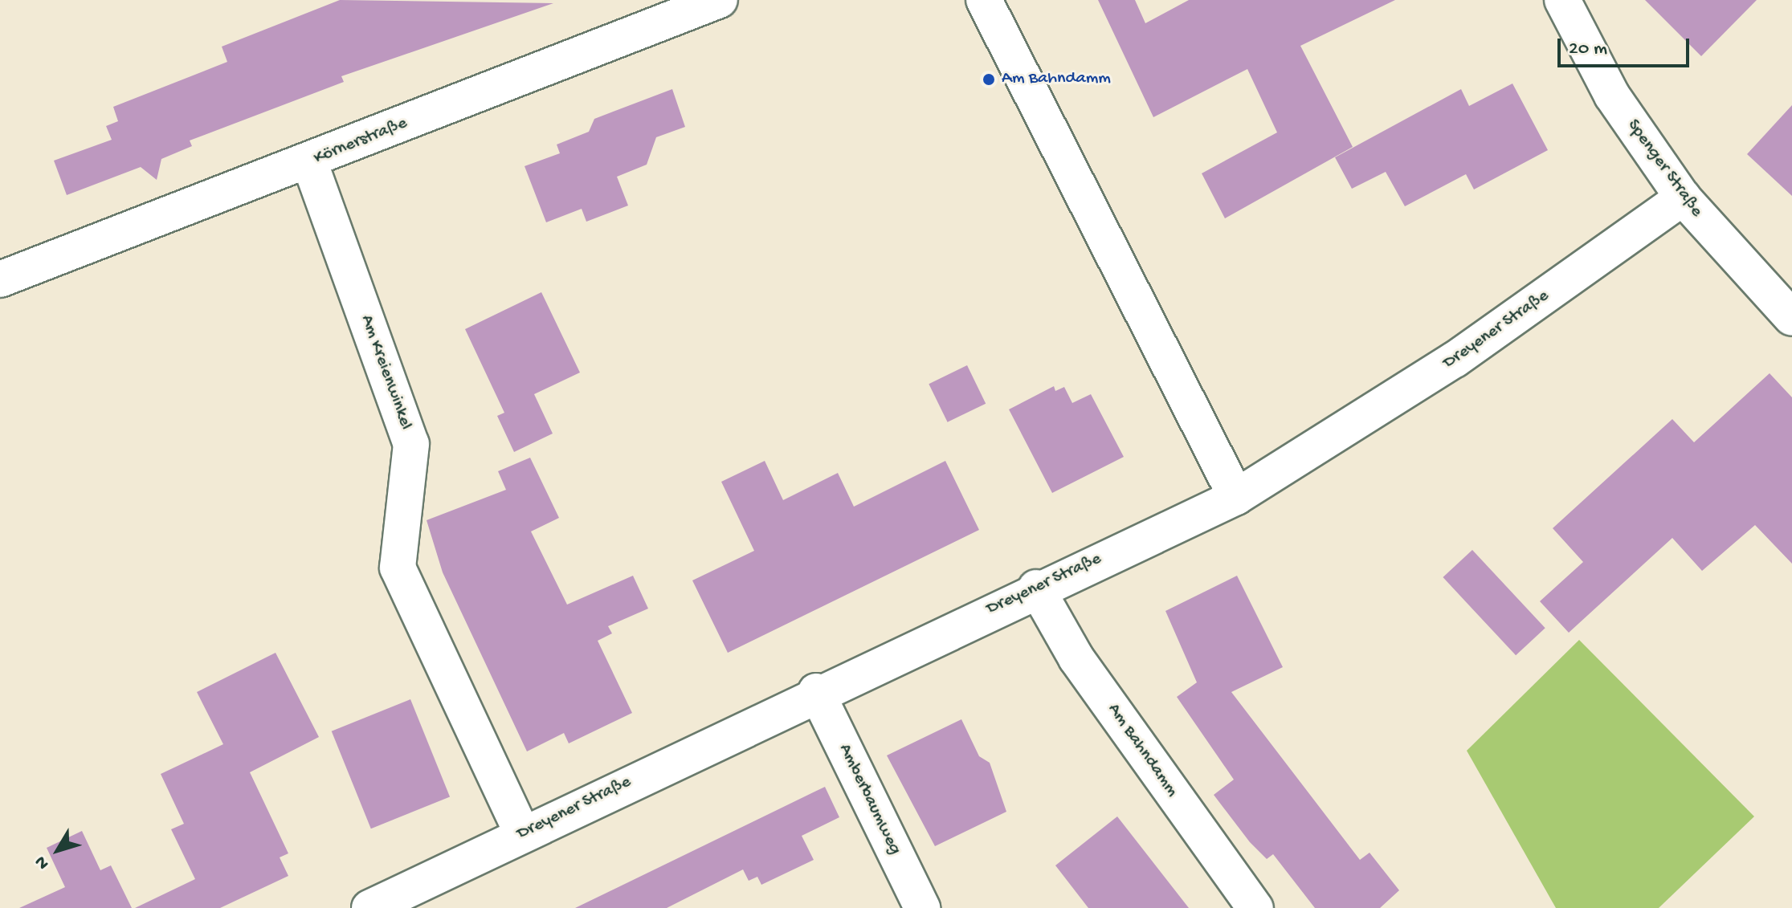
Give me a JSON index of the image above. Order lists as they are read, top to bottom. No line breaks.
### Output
{"streets":{"street":["Körnerstraße","Spenger Straße","Dreyener Straße","Am Kreienwinkel","Am Bahndamm","Amberbaumweg"]},"crossings":[["Körnerstraße","Am Kreienwinkel"],["Spenger Straße","Dreyener Straße"],["Dreyener Straße","Am Kreienwinkel"],["Dreyener Straße","Am Bahndamm"],["Dreyener Straße","Amberbaumweg"]],"places":["Am Bahndamm"],"scale_bar":"20 m","north":"bottom left"}
